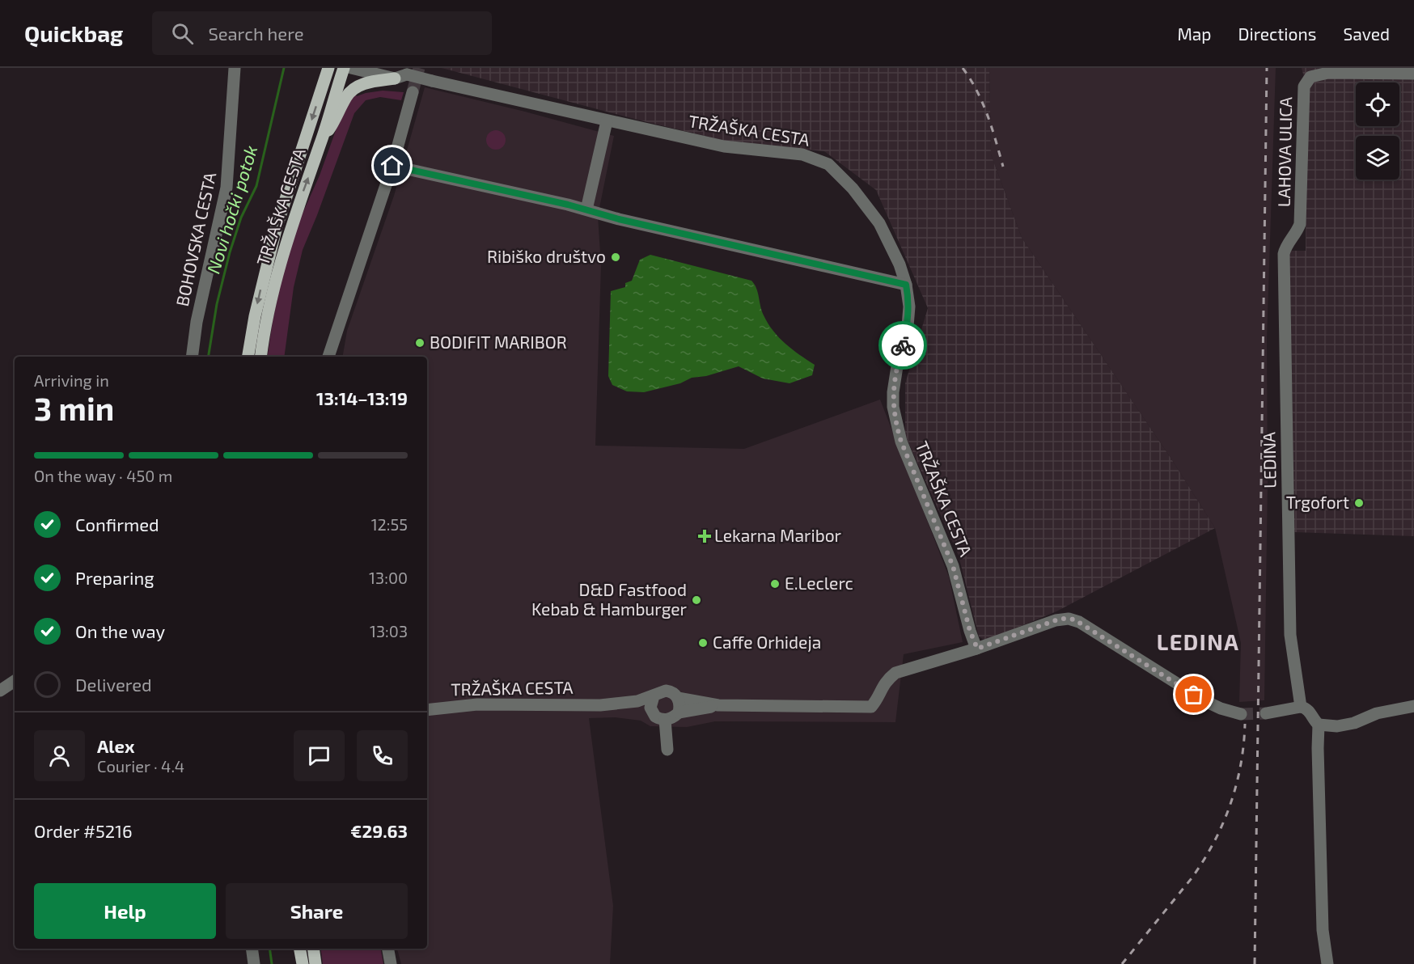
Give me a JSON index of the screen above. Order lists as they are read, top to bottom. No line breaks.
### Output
{"streets":{"main road":["TRŽAŠKA CESTA"],"street":["LAHOVA ULICA","BOHOVSKA CESTA","LEDINA"]},"crossings":[["LAHOVA ULICA","LEDINA"]],"districts":["LEDINA"],"water":["Novi hočki potok"],"places":{"other":["Ribiško društvo","BODIFIT MARIBOR","Trgofort","E.Leclerc","D&D Fastfood Kebab & Hamburger","Caffe Orhideja"],"health":["Lekarna Maribor"]},"page":{"header":"Quickbag","search":"Search here","nav":["Map","Directions","Saved"],"heading":["3 min","Arriving in","13:14–13:19"],"panel":["Alex","Courier · 4.4","Order #5216","€29.63"],"bar":"On the way · 450 m","list":[["Confirmed","12:55"],["Preparing","13:00"],["On the way","13:03"],"Delivered"],"buttons":["Help","Share"]}}
